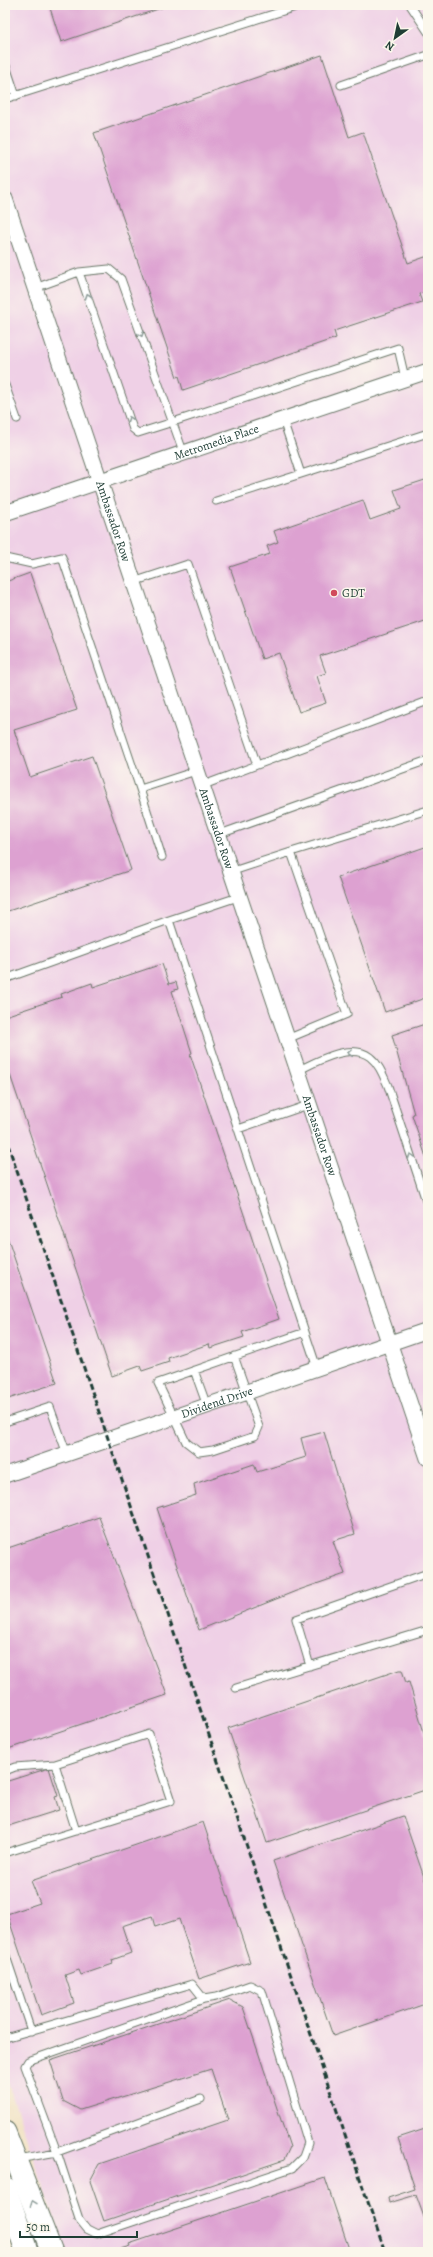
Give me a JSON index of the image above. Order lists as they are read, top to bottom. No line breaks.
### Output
{"streets":{"street":["Metromedia Place","Ambassador Row","Dividend Drive"]},"crossings":[["Metromedia Place","Ambassador Row"],["Ambassador Row","Dividend Drive"]],"places":["GDT"],"scale_bar":"50 m","north":"bottom left"}
